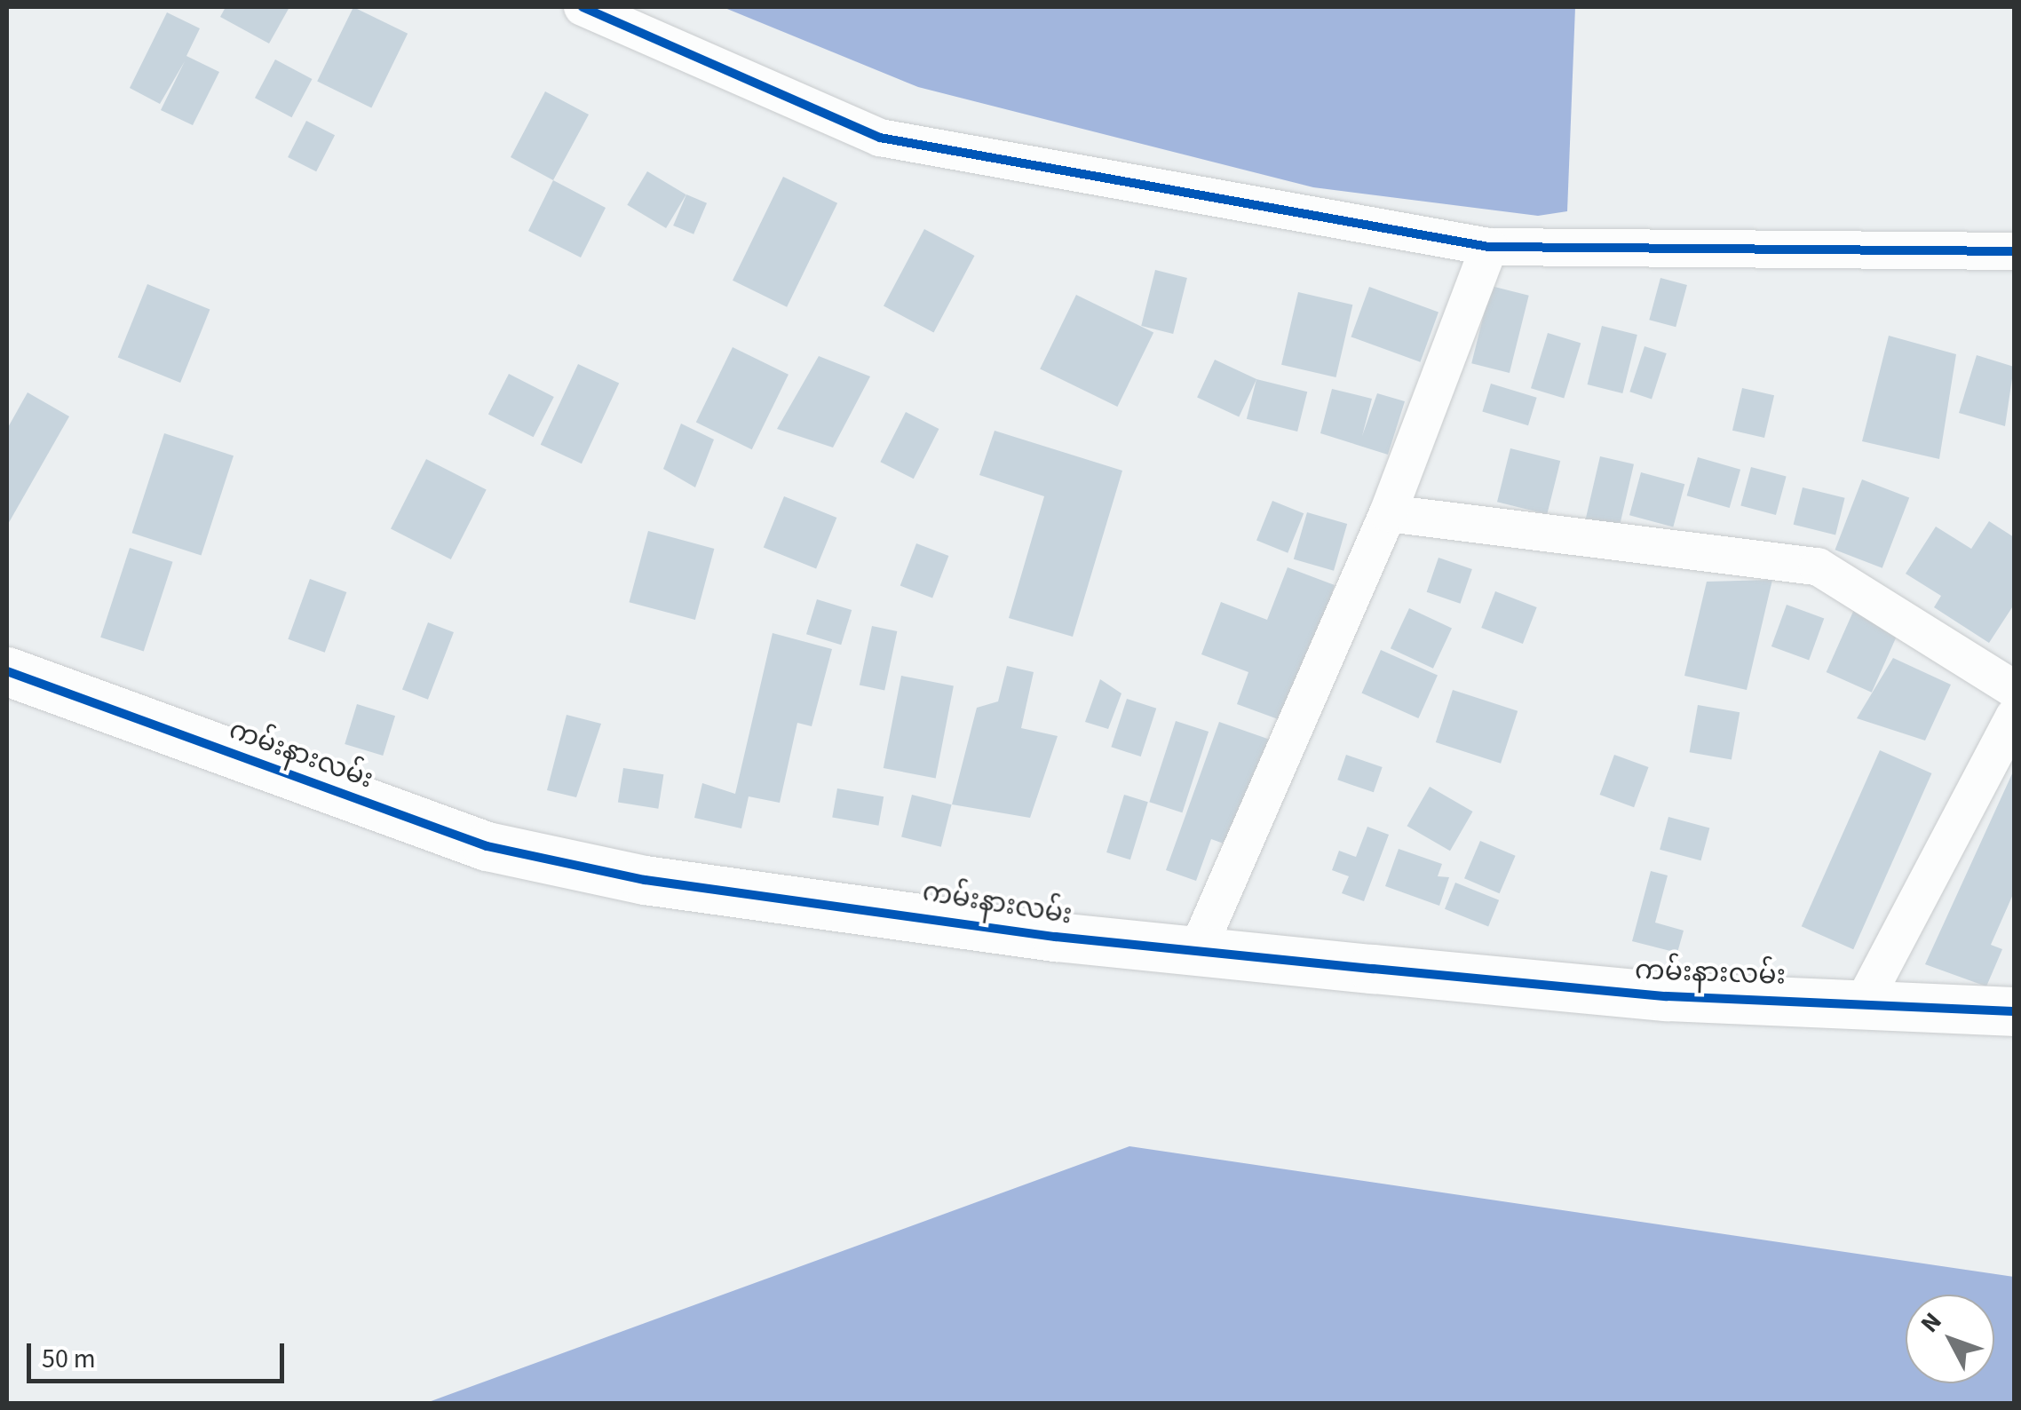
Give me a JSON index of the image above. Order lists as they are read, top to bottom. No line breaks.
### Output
{"streets":{"street":["ကမ်းနားလမ်း"]},"scale_bar":"50 m","north":"top left"}
